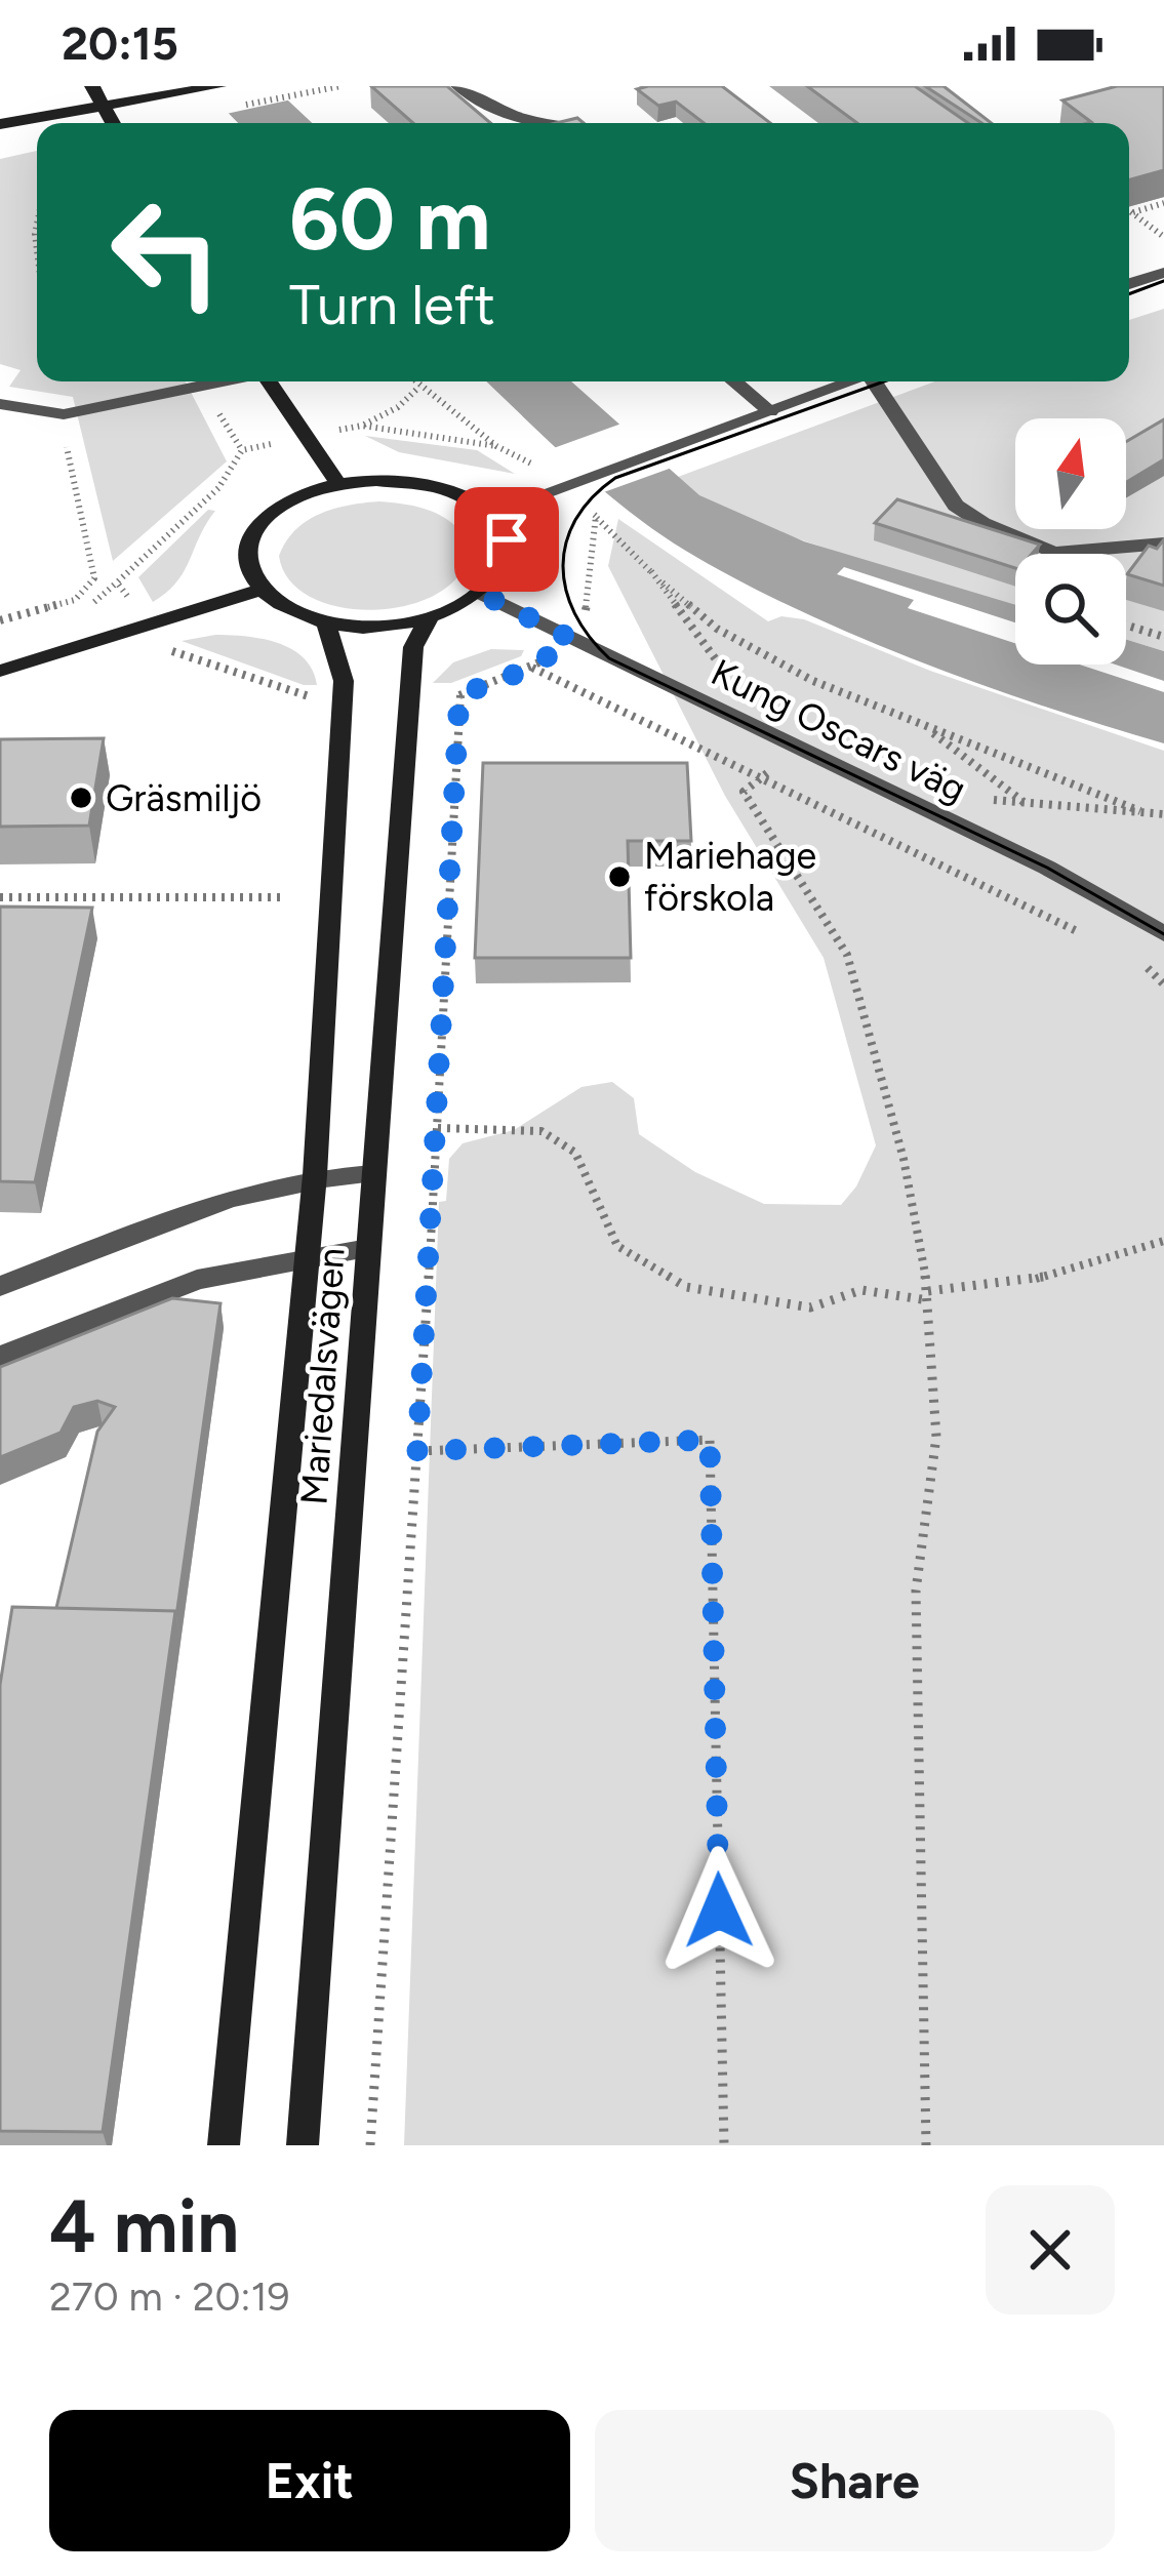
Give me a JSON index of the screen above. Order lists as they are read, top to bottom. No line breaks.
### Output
{"streets":{"main road":["Mariedalsvägen"],"street":["Kung Oscars väg"]},"crossings":[["Kung Oscars väg","Mariedalsvägen"]],"places":["Gräsmiljö","Mariehage förskola"],"north":"top","page":{"status":"20:15","turn":["60 m","Turn left"],"heading":["4 min","270 m · 20:19"],"buttons":["Exit","Share"]}}
